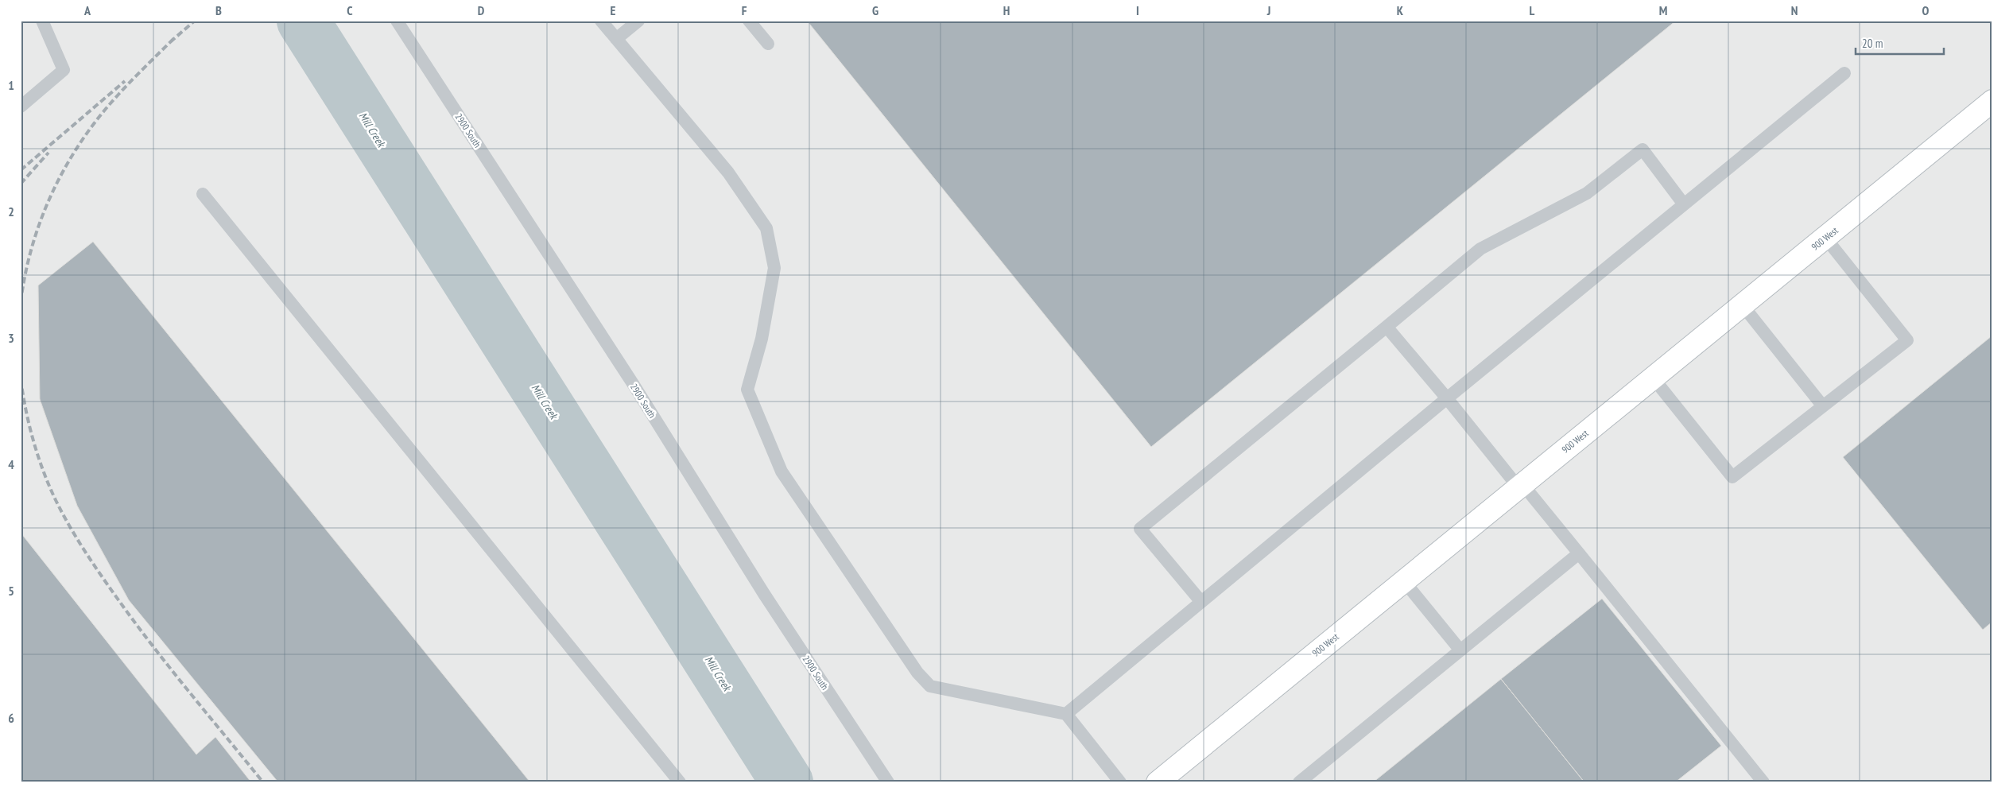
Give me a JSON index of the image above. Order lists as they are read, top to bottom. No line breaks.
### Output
{"streets":{"main road":["900 West"],"lane":["2900 South"]},"water":["Mill Creek"],"scale_bar":"20 m","grid":{"columns":["A","B","C","D","E","F","G","H","I","J","K","L","M","N","O"],"rows":["1","2","3","4","5","6"]}}
